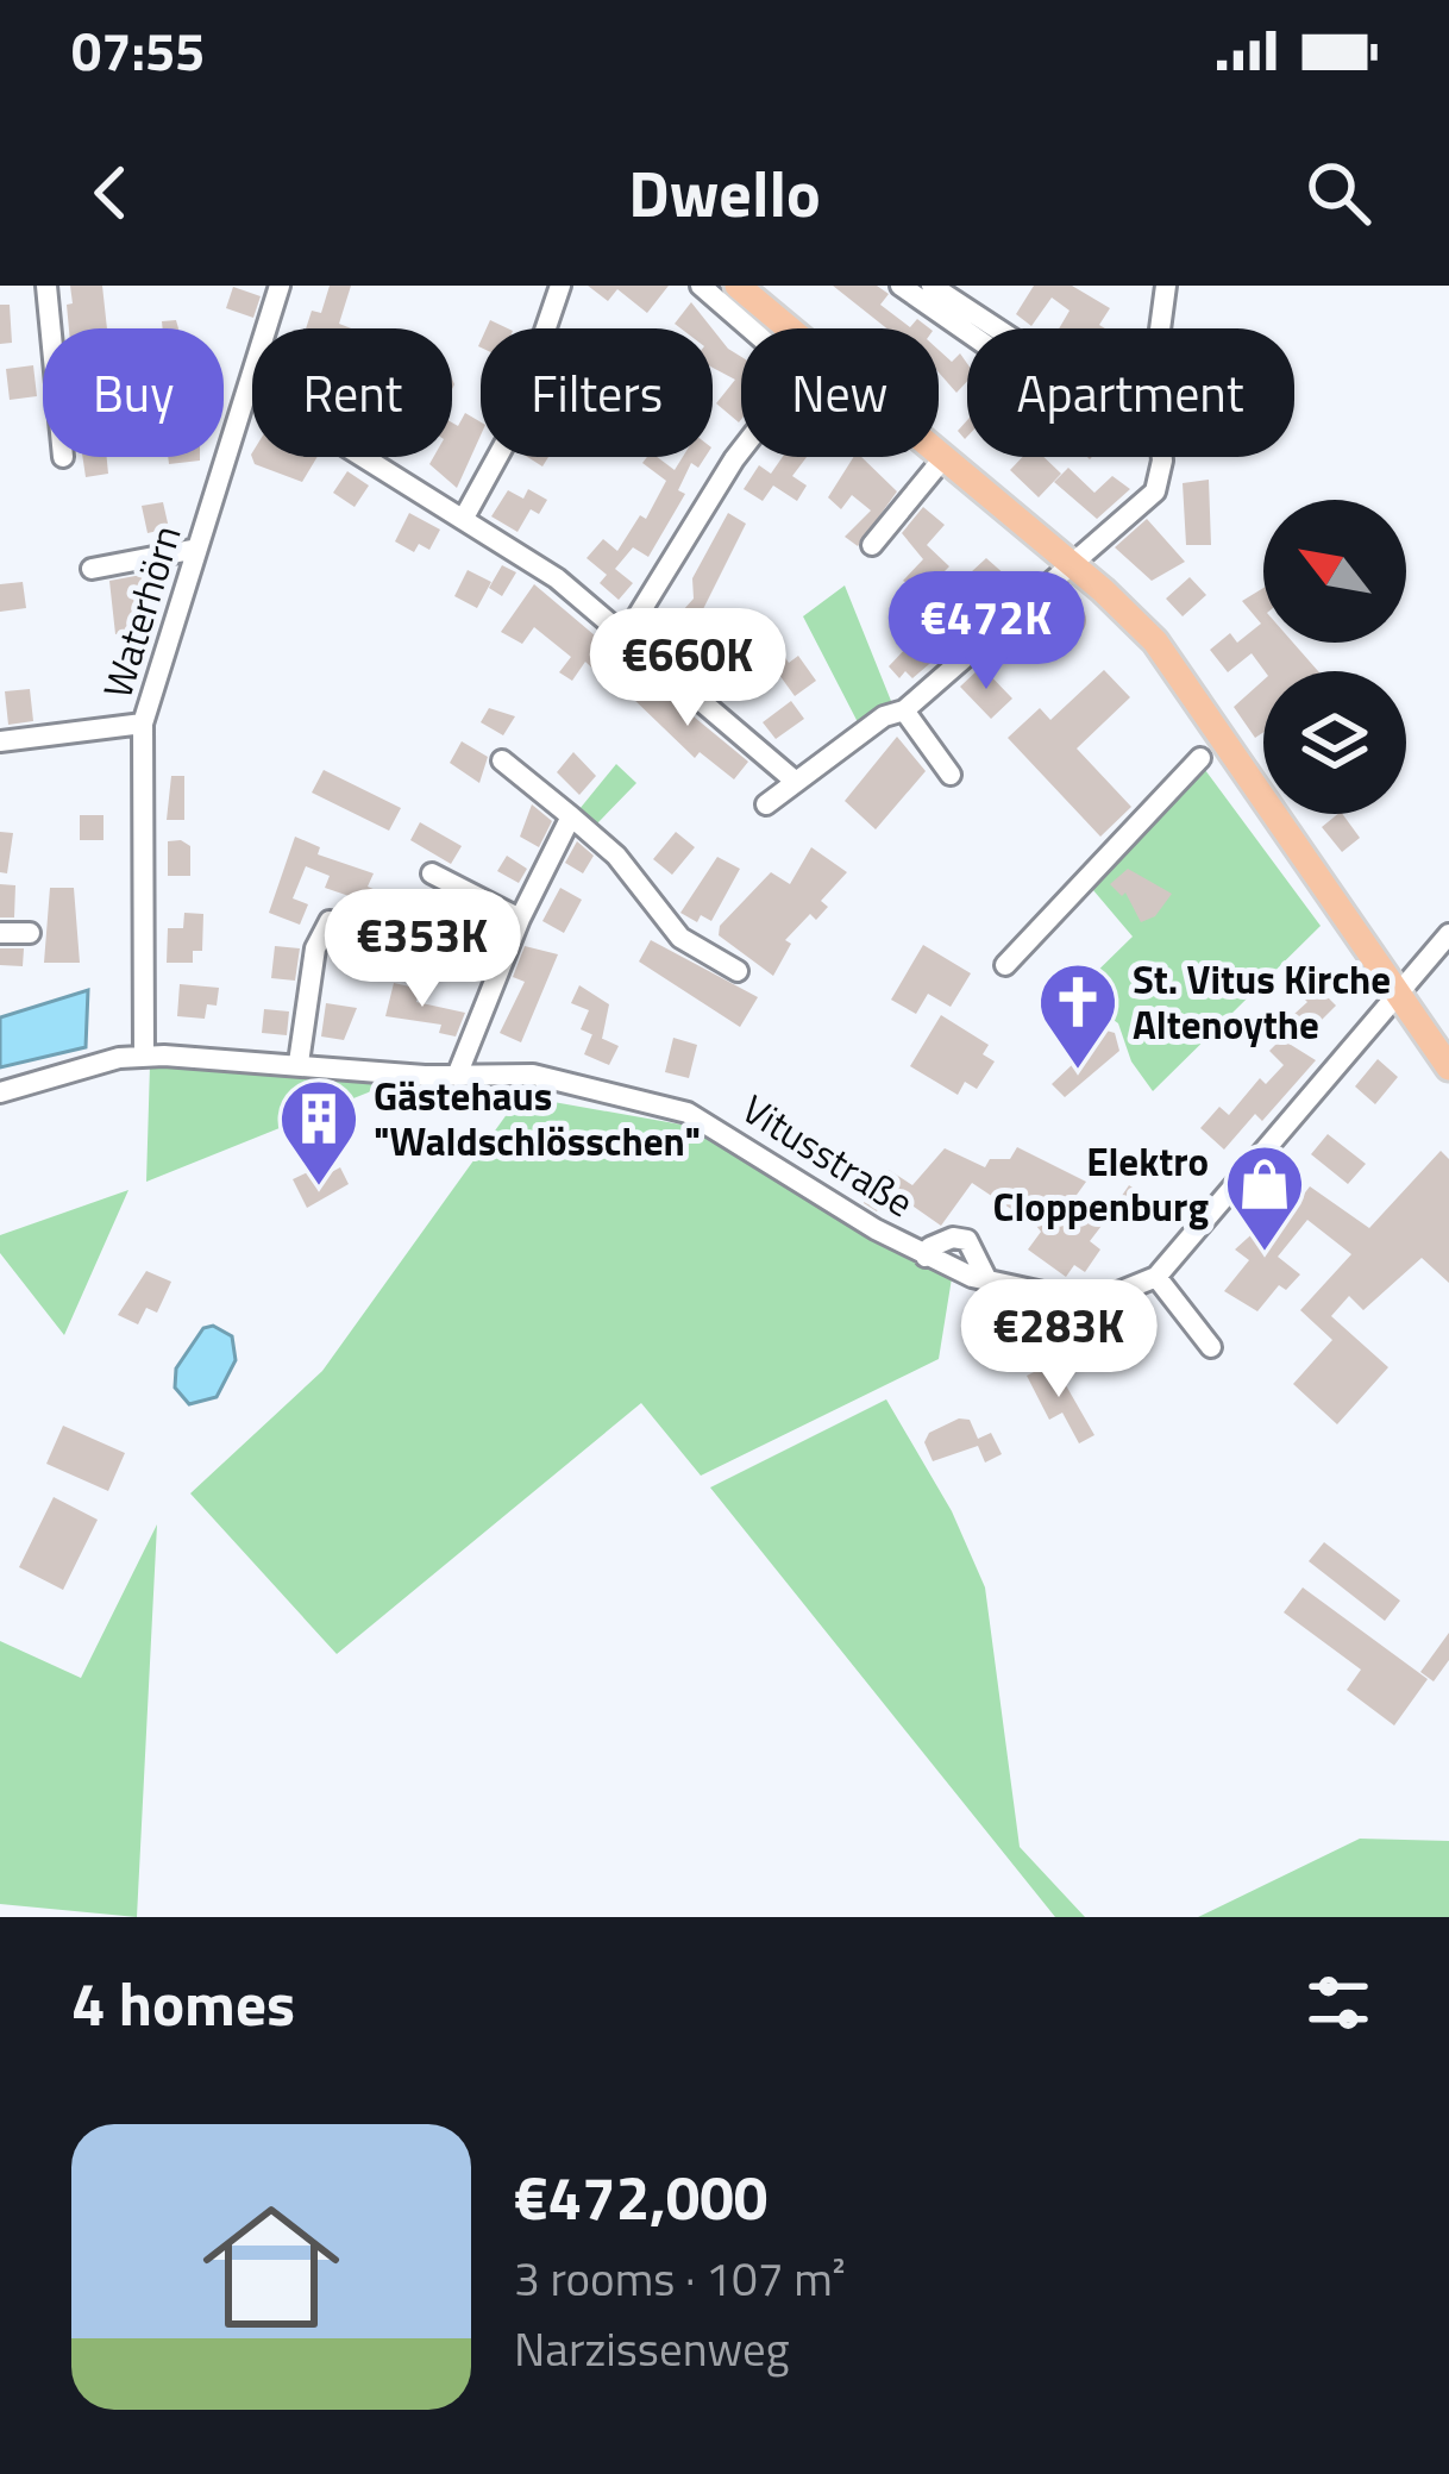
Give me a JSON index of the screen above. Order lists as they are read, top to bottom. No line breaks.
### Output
{"streets":{"street":["Waterhörn","Vitusstraße"]},"crossings":[["Waterhörn","Vitusstraße"]],"places":{"church":["St. Vitus Kirche Altenoythe"],"building":["Gästehaus \"Waldschlösschen\""],"shop":["Elektro Cloppenburg"]},"north":"top left","page":{"status":"07:55","header":"Dwello","chip":["Buy","Rent","Filters","New","Apartment"],"price":["€472K","€660K","€353K","€283K"],"heading":"4 homes","list":[{"name":"€472,000","note":"3 rooms · 107 m² · Narzissenweg"}]}}
